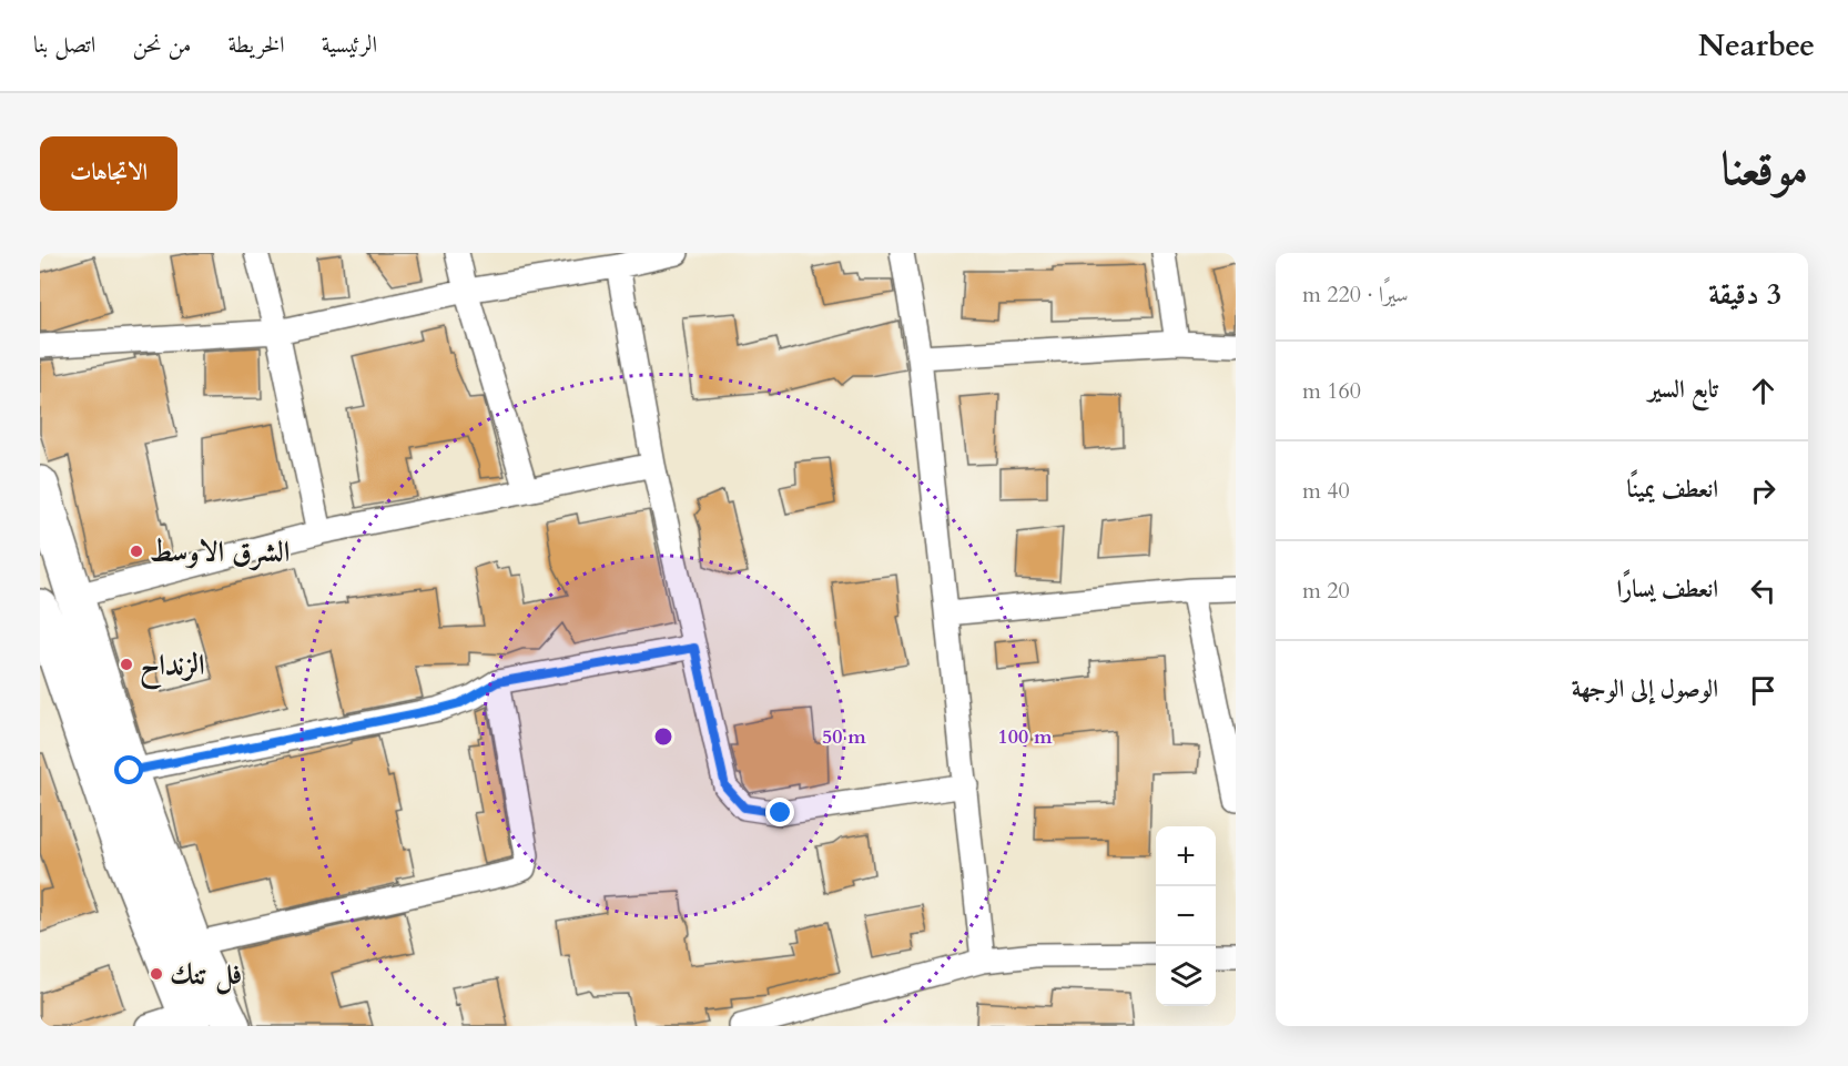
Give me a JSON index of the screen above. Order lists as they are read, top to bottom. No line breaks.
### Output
{"places":["الشرق الاوسط","الزنداح","فل تنك"],"page":{"header":"Nearbee","nav":["الرئيسية","الخريطة","من نحن","اتصل بنا"],"title":"موقعنا","buttons":"الاتجاهات","heading":["3 دقيقة","سيرًا · 220 m"],"list":[["تابع السير","160 m"],["انعطف يمينًا","40 m"],["انعطف يسارًا","20 m"],"الوصول إلى الوجهة"],"map_buttons":["+","−"]},"rings":["50 m","100 m"]}
